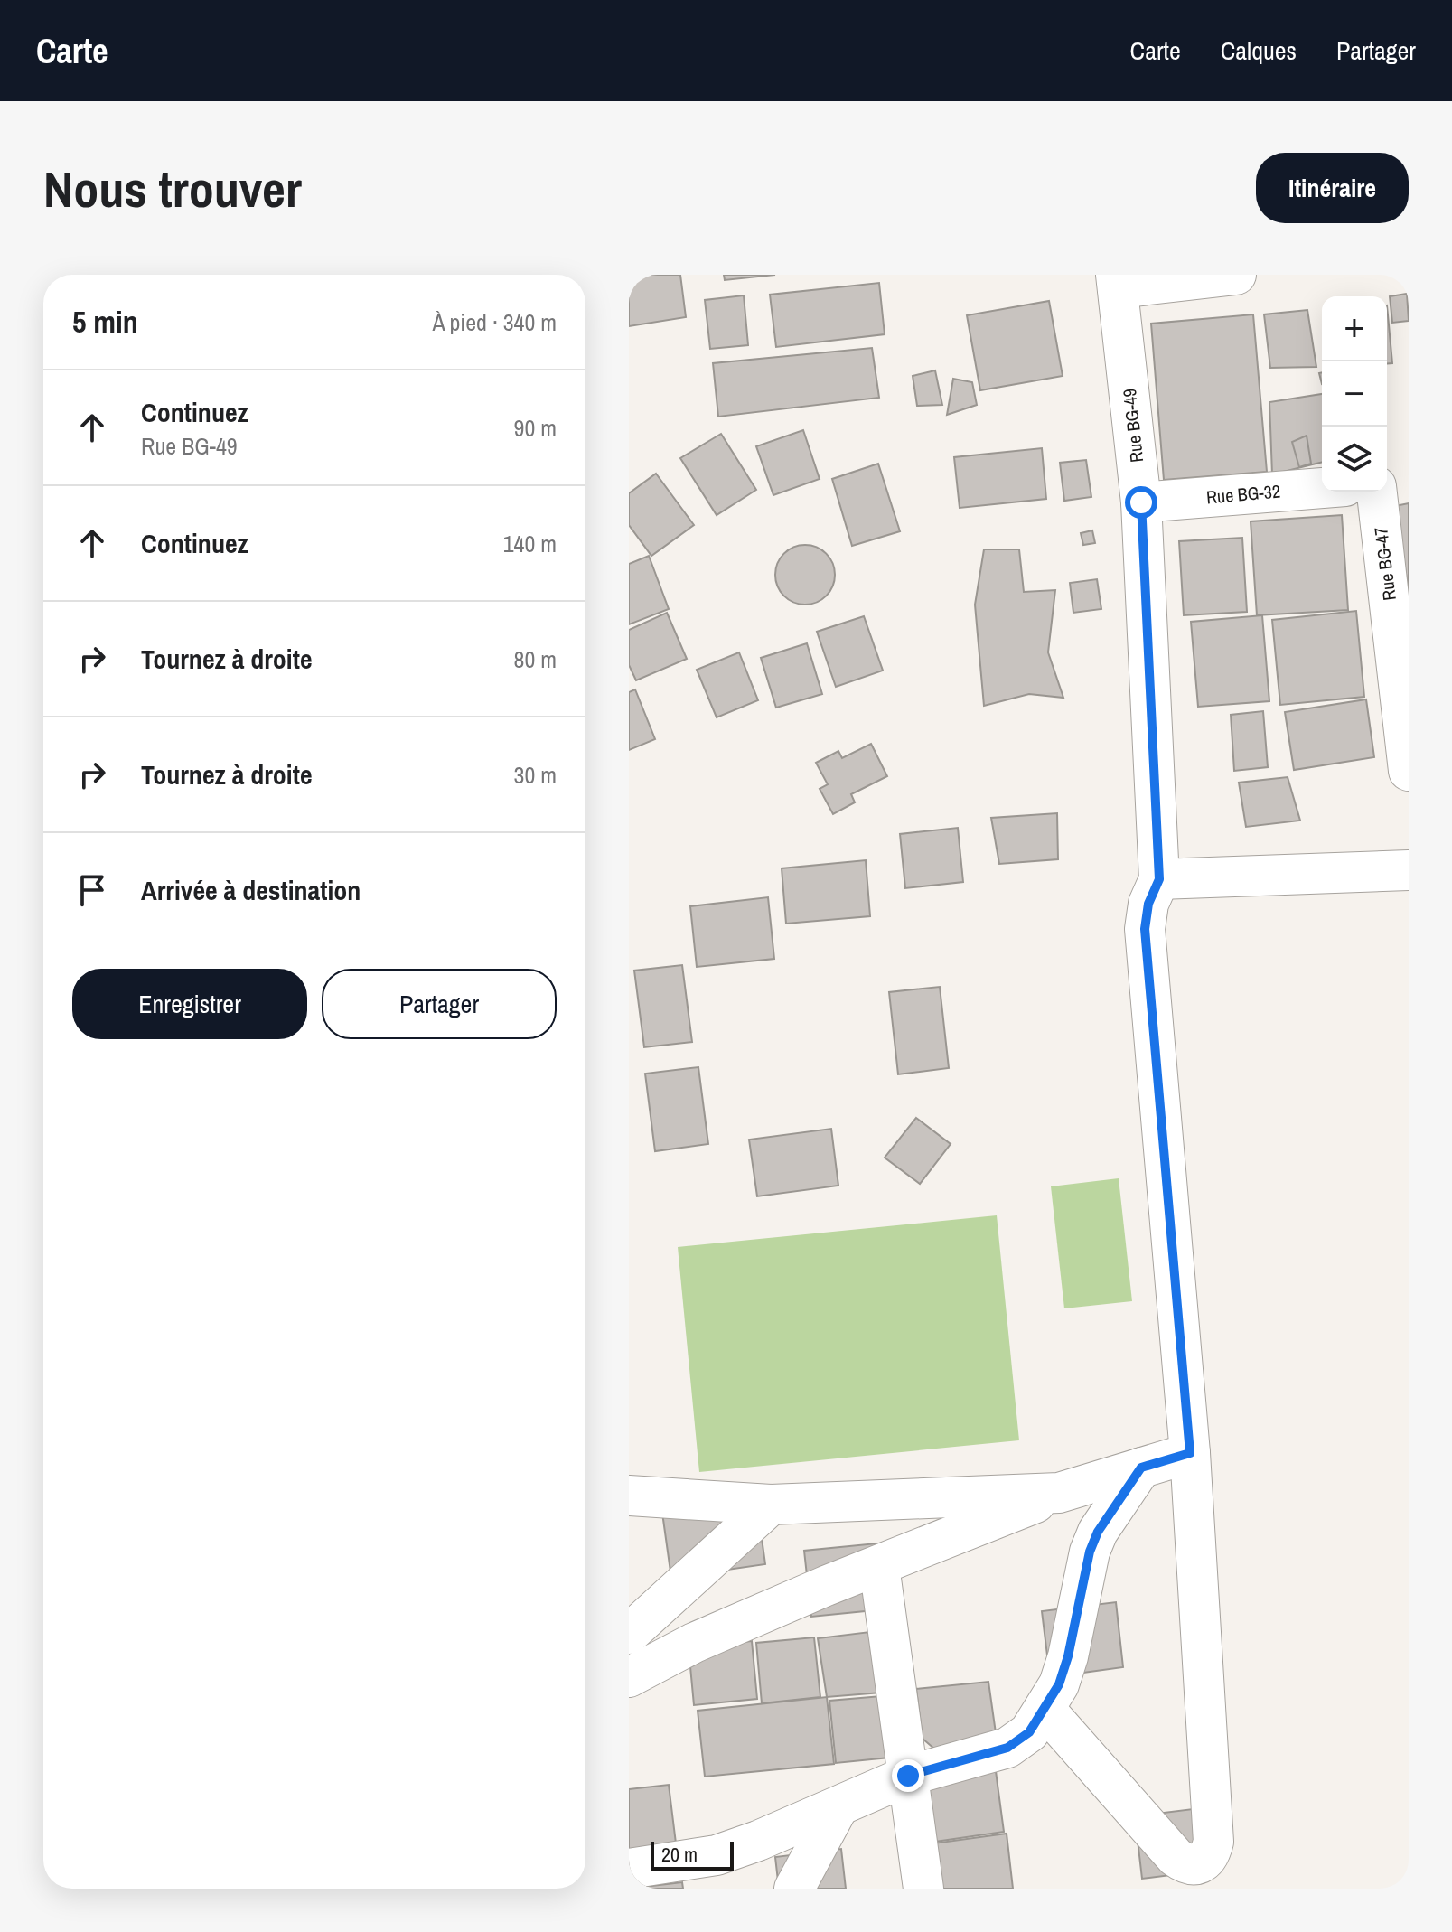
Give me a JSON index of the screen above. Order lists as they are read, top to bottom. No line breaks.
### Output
{"streets":{"street":["Rue BG-49","Rue BG-32","Rue BG-47"]},"crossings":[["Rue BG-49","Rue BG-32"]],"scale_bar":"20 m","page":{"header":"Carte","nav":["Carte","Calques","Partager"],"buttons":["Itinéraire",["Enregistrer","Partager"]],"title":"Nous trouver","heading":["5 min","À pied · 340 m"],"map_buttons":["+","−"],"list":[["Continuez","Rue BG-49","90 m"],["Continuez","140 m"],["Tournez à droite","80 m"],["Tournez à droite","30 m"],"Arrivée à destination"],"scale":"20 m"}}
